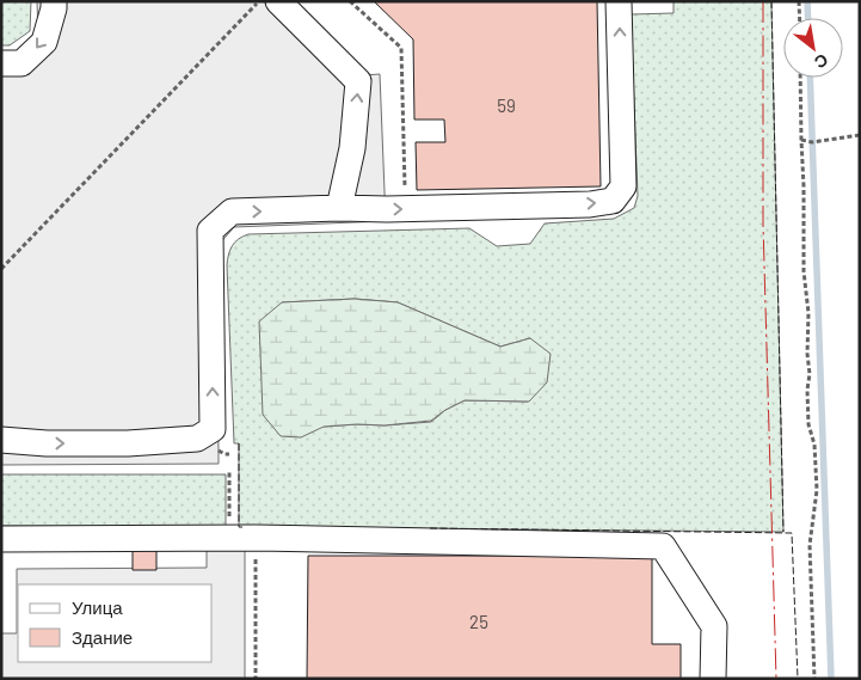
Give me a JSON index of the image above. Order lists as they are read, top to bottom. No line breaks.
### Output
{"house_numbers":["59","25"],"legend":["Улица","Здание"],"north":"bottom right"}
